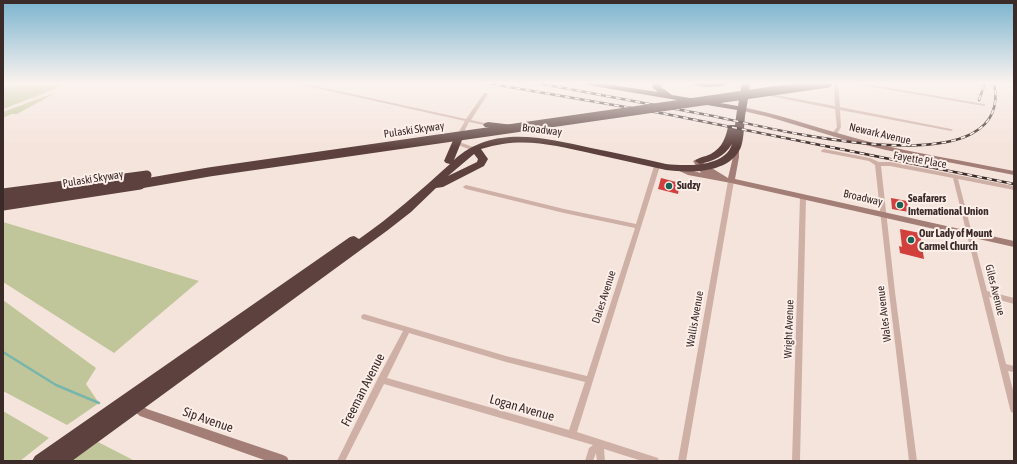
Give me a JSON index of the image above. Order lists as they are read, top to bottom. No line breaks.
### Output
{"streets":{"highway":["Pulaski Skyway","Broadway"],"street":["Newark Avenue","Fayette Place","Giles Avenue","Dales Avenue","Wales Avenue","Wallis Avenue","Wright Avenue","Freeman Avenue","Logan Avenue","Sip Avenue"]},"crossings":[["Broadway","Giles Avenue"],["Broadway","Dales Avenue"],["Broadway","Wales Avenue"],["Broadway","Wallis Avenue"],["Broadway","Wright Avenue"],["Fayette Place","Giles Avenue"],["Fayette Place","Wales Avenue"],["Dales Avenue","Logan Avenue"],["Freeman Avenue","Logan Avenue"]],"places":["Sudzy","Seafarers International Union","Our Lady of Mount Carmel Church"]}
